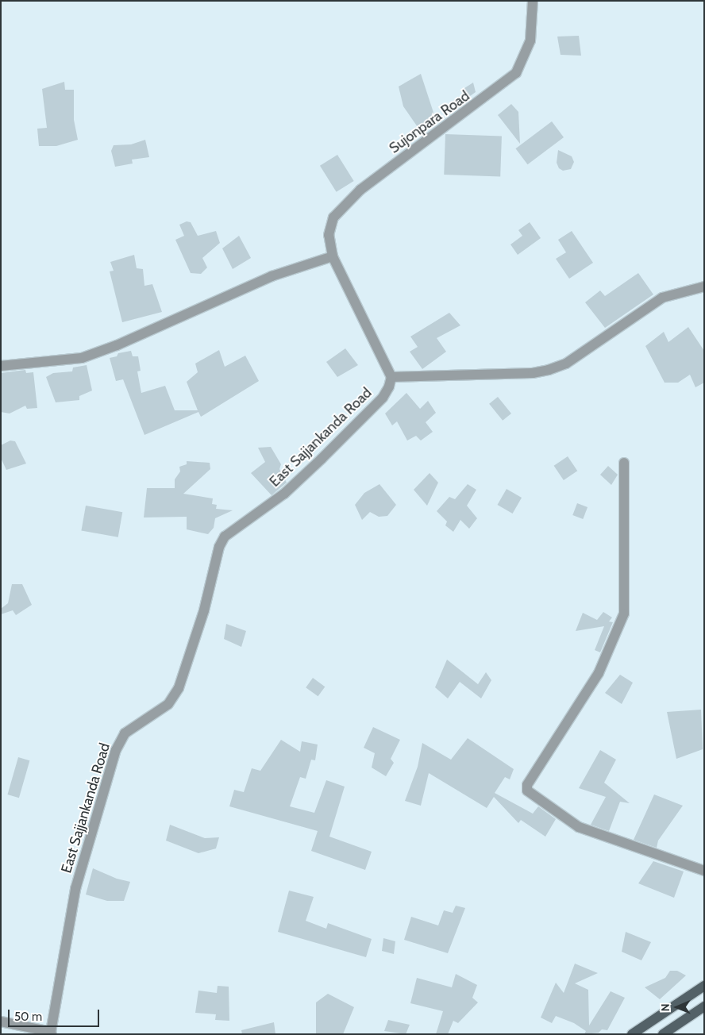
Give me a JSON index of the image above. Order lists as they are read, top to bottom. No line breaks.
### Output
{"streets":{"street":["Sujonpara Road","East Sajjankanda Road"]},"scale_bar":"50 m","north":"left"}
